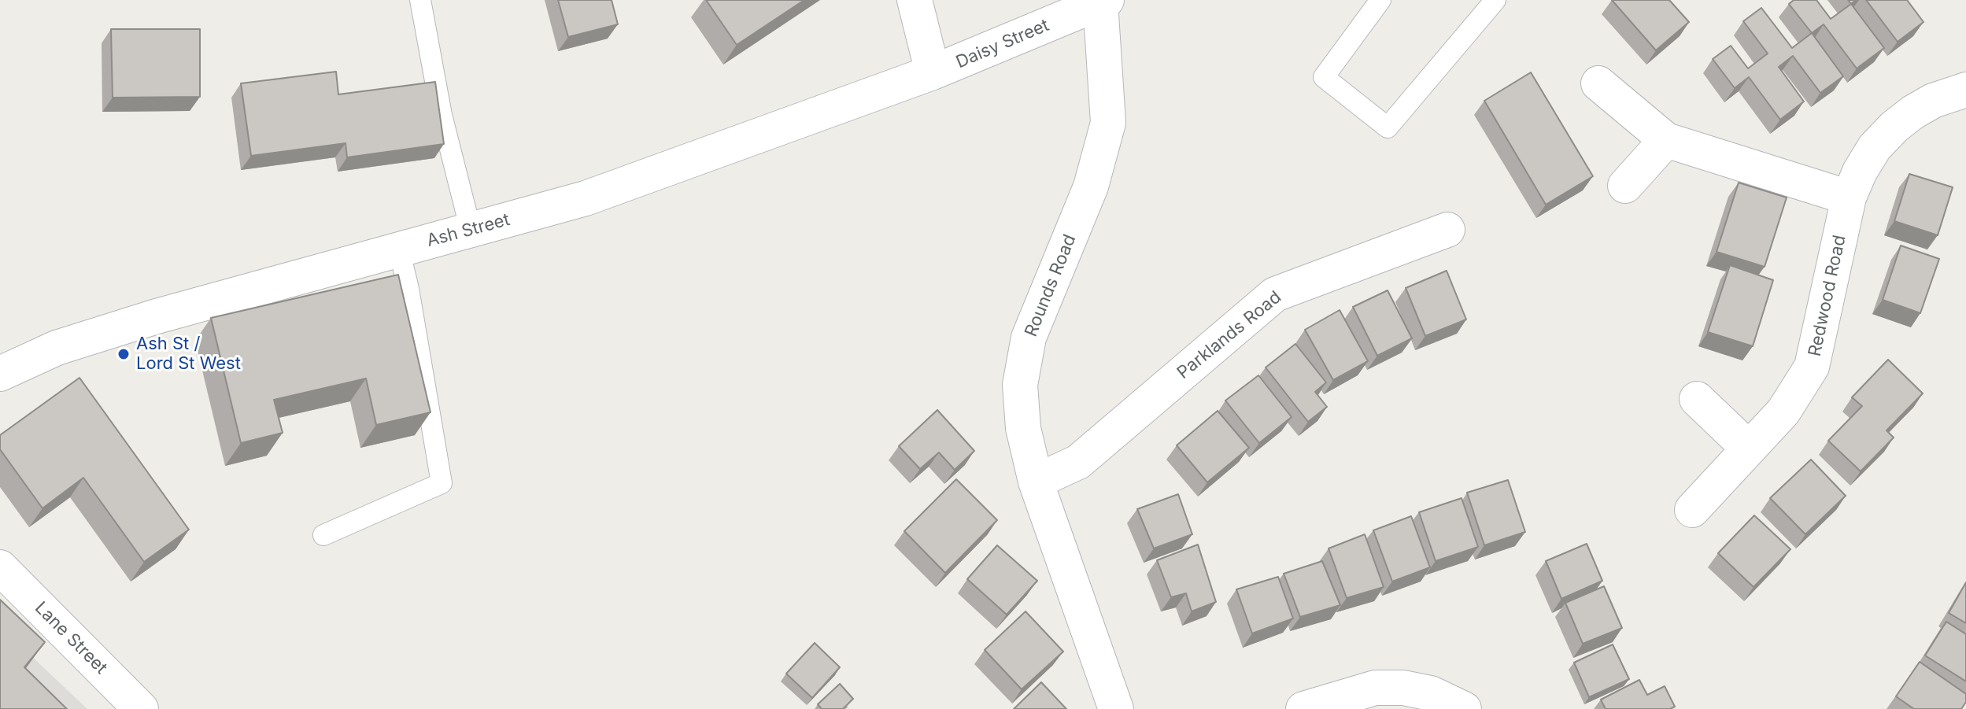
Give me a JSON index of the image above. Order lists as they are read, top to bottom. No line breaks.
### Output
{"streets":{"street":["Daisy Street","Ash Street","Rounds Road","Redwood Road","Parklands Road","Lane Street"]},"crossings":[["Daisy Street","Ash Street"],["Daisy Street","Rounds Road"],["Rounds Road","Parklands Road"]],"places":["Ash St / Lord St West"]}
